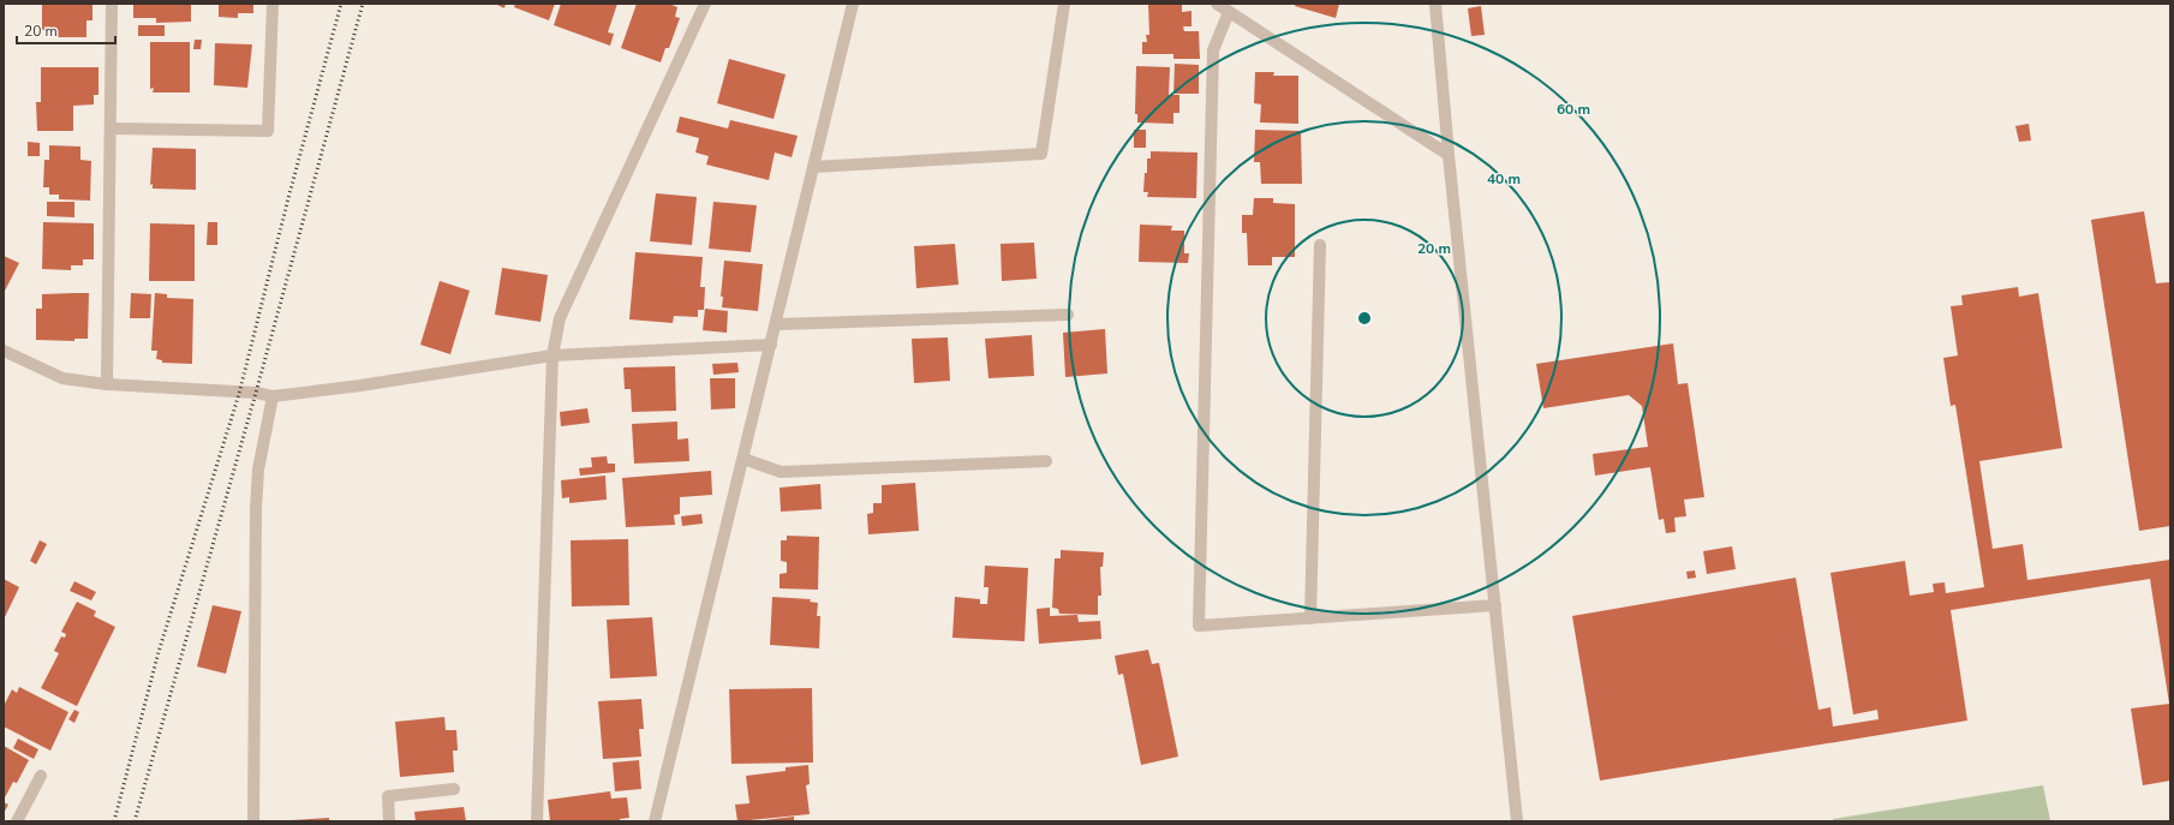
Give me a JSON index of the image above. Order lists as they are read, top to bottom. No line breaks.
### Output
{"scale_bar":"20 m","rings":["60 m","40 m","20 m"]}
